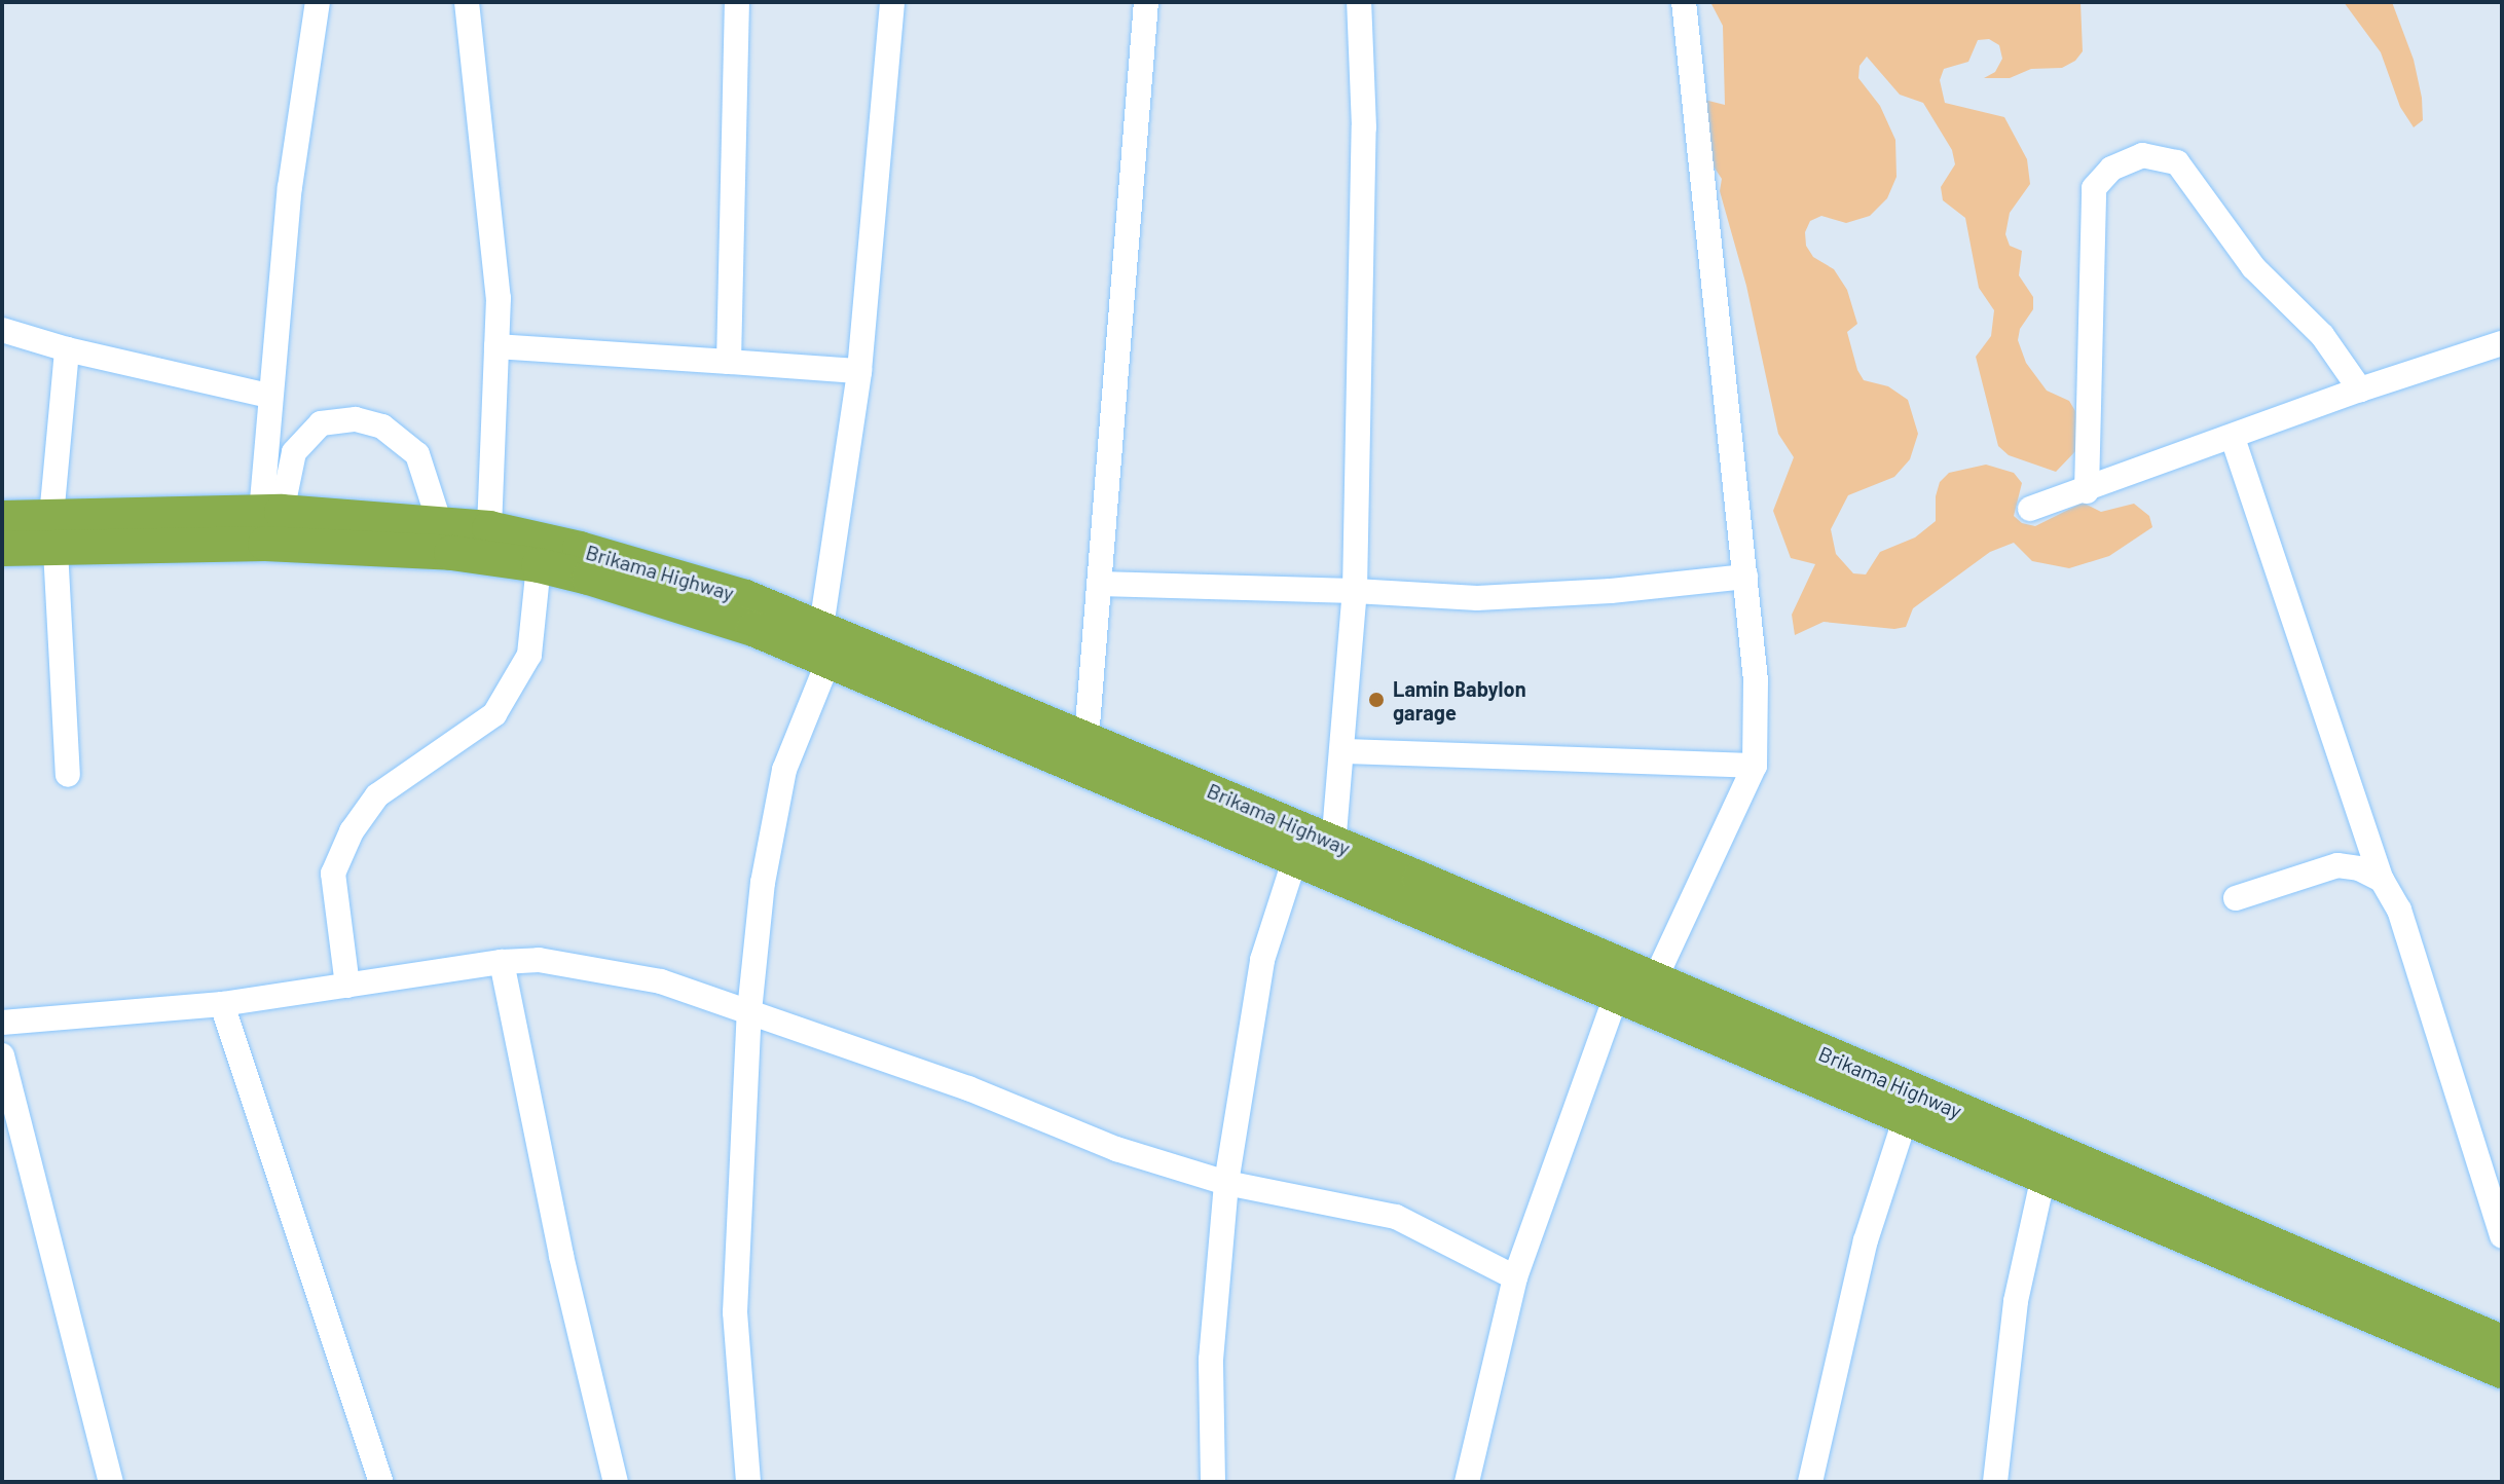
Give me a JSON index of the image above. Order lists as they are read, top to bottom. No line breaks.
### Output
{"streets":{"highway":["Brikama Highway"]},"places":["Lamin Babylon garage"]}
